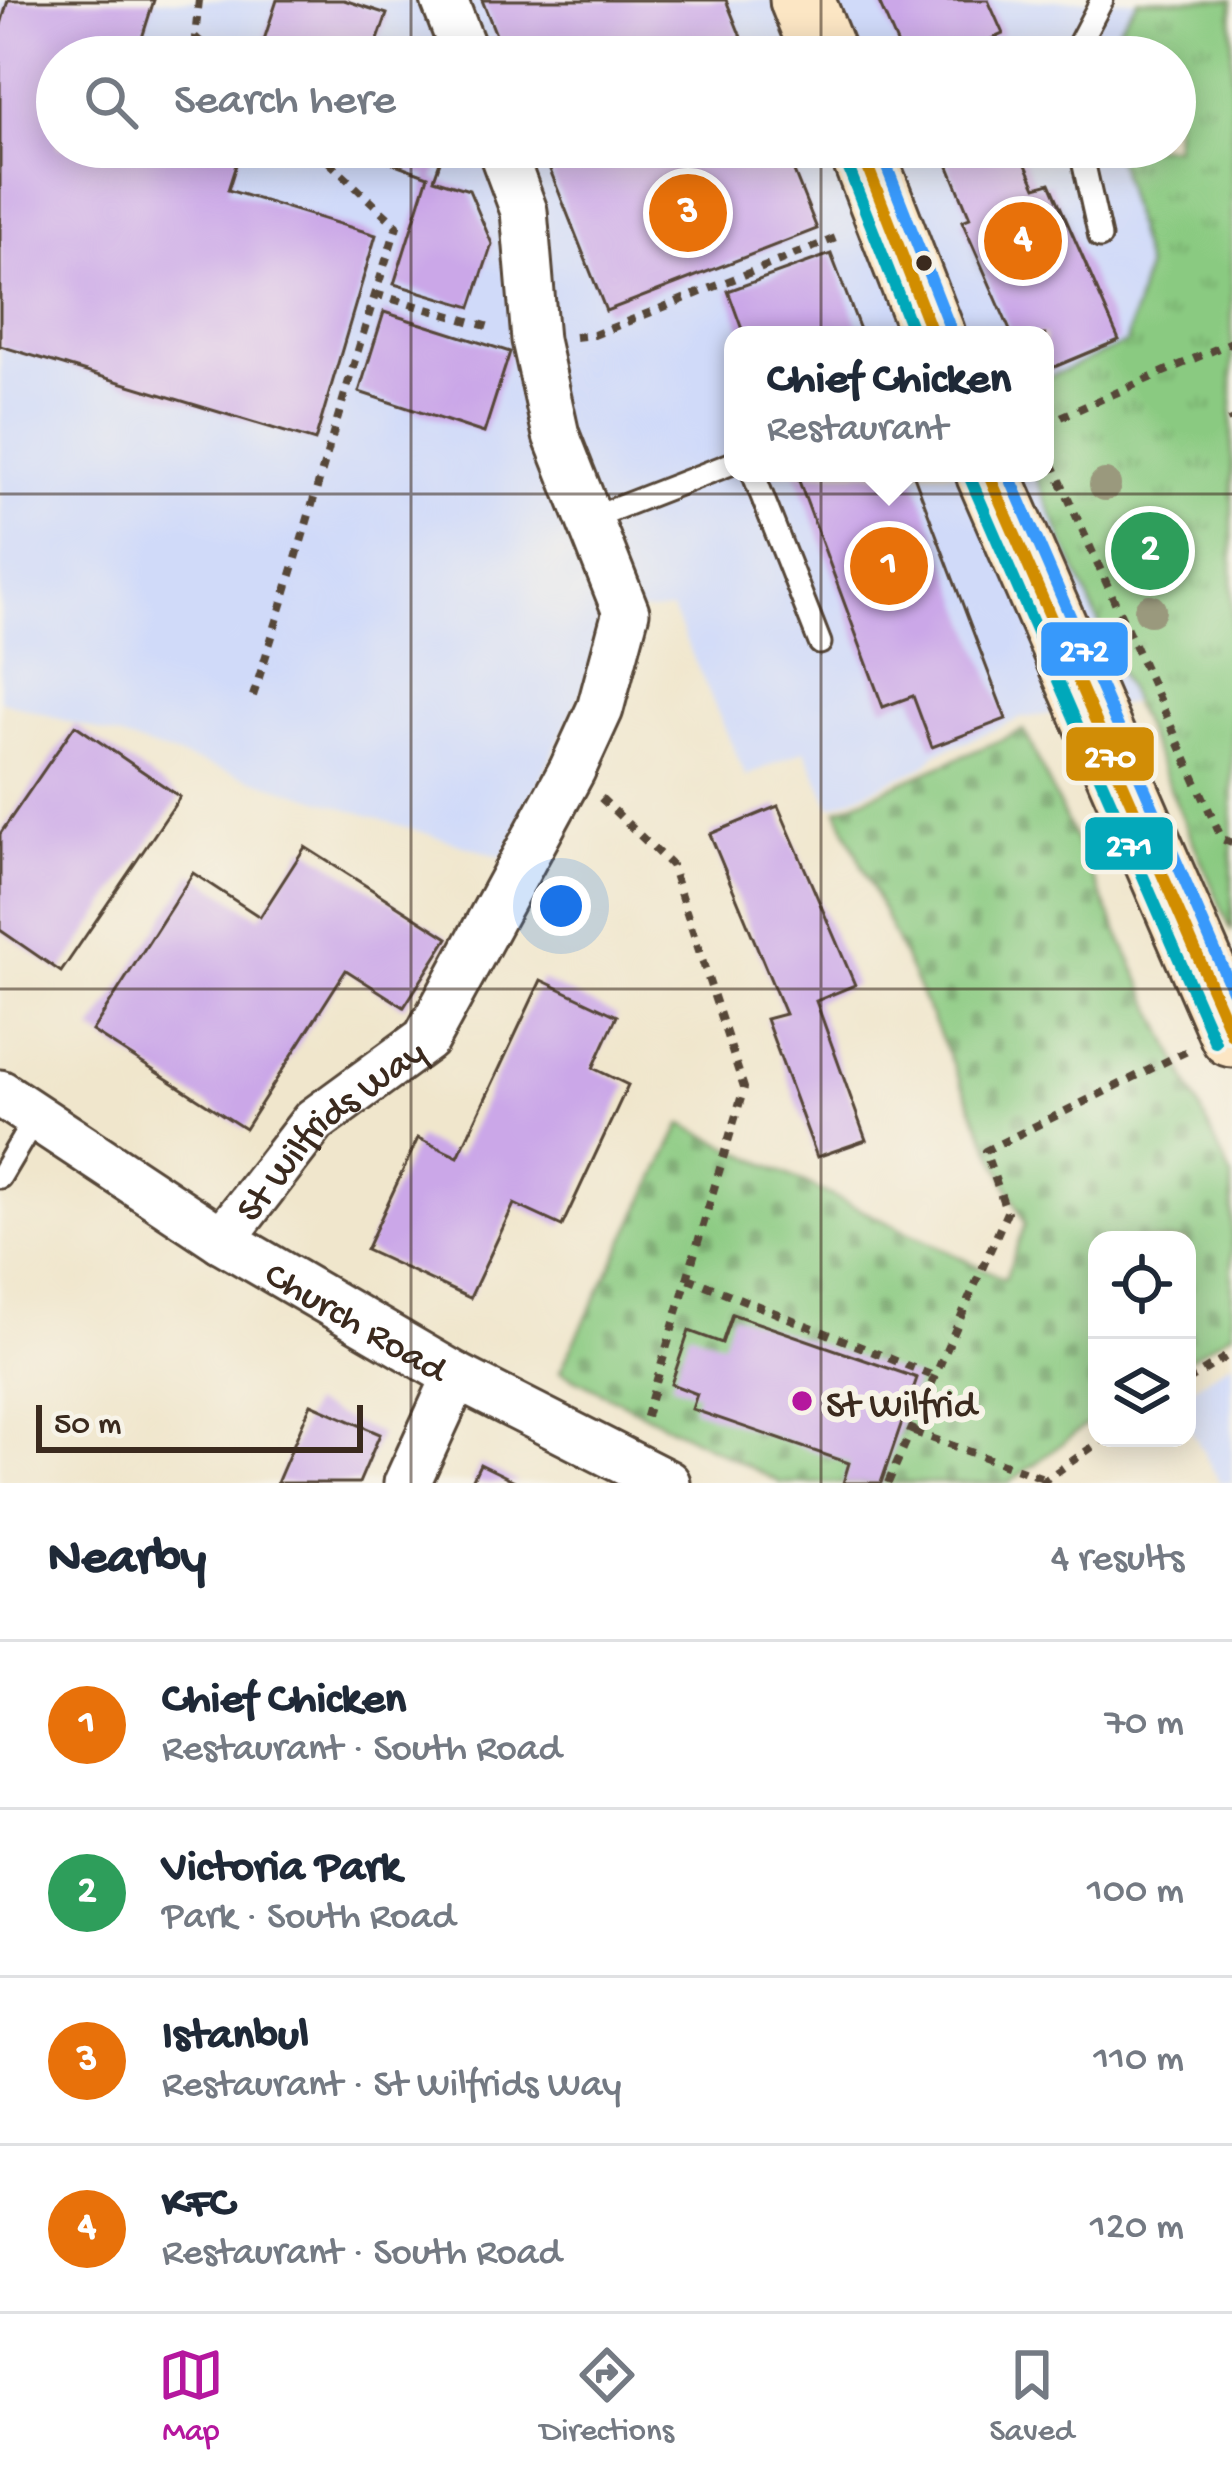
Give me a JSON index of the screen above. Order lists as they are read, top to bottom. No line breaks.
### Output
{"streets":{"street":["St Wilfrids Way","Church Road"]},"crossings":[["St Wilfrids Way","Church Road"]],"places":["St Wilfrid"],"lines":["transit line 270","transit line 271","transit line 272"],"scale_bar":"50 m","page":{"search":"Search here","pins":["3","4","2","1"],"popup":["Chief Chicken","Restaurant"],"scale":"50 m","heading":["Nearby","4 results"],"list":[{"mark":"1","name":"Chief Chicken","note":"Restaurant · South Road","value":"70 m"},{"mark":"2","name":"Victoria Park","note":"Park · South Road","value":"100 m"},{"mark":"3","name":"Istanbul","note":"Restaurant · St Wilfrids Way","value":"110 m"},{"mark":"4","name":"KFC","note":"Restaurant · South Road","value":"120 m"}],"nav":["Map","Directions","Saved"]}}
